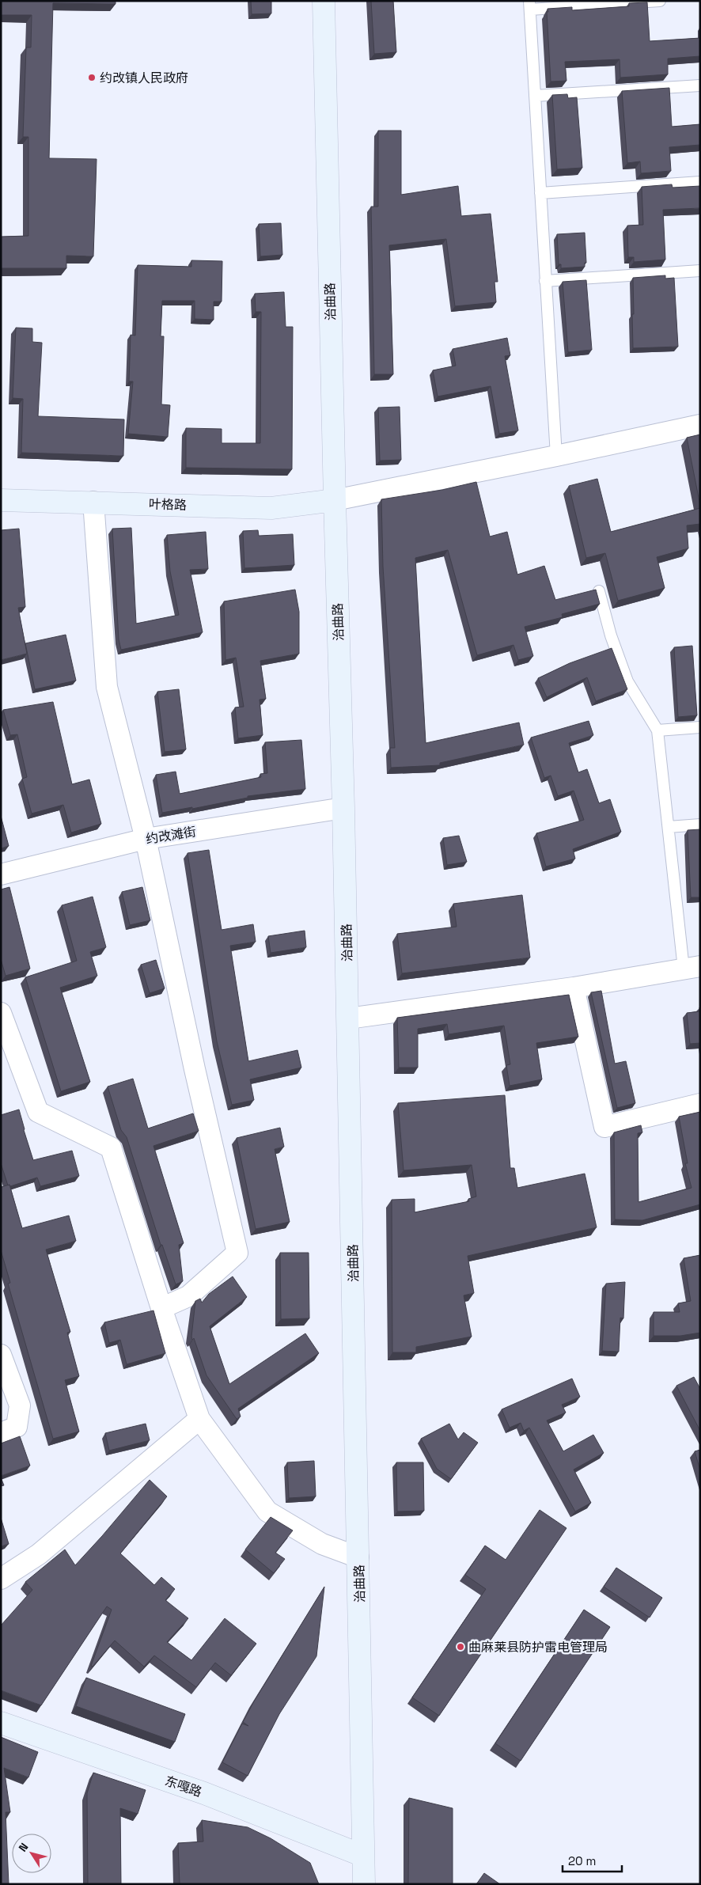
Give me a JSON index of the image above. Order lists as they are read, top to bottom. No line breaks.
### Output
{"streets":{"main road":["治曲路","叶格路","东嘎路"],"street":["约改滩街"]},"crossings":[["治曲路","叶格路"],["治曲路","约改滩街"],["治曲路","东嘎路"]],"places":["约改镇人民政府","曲麻莱县防护雷电管理局"],"scale_bar":"20 m","north":"top left"}
